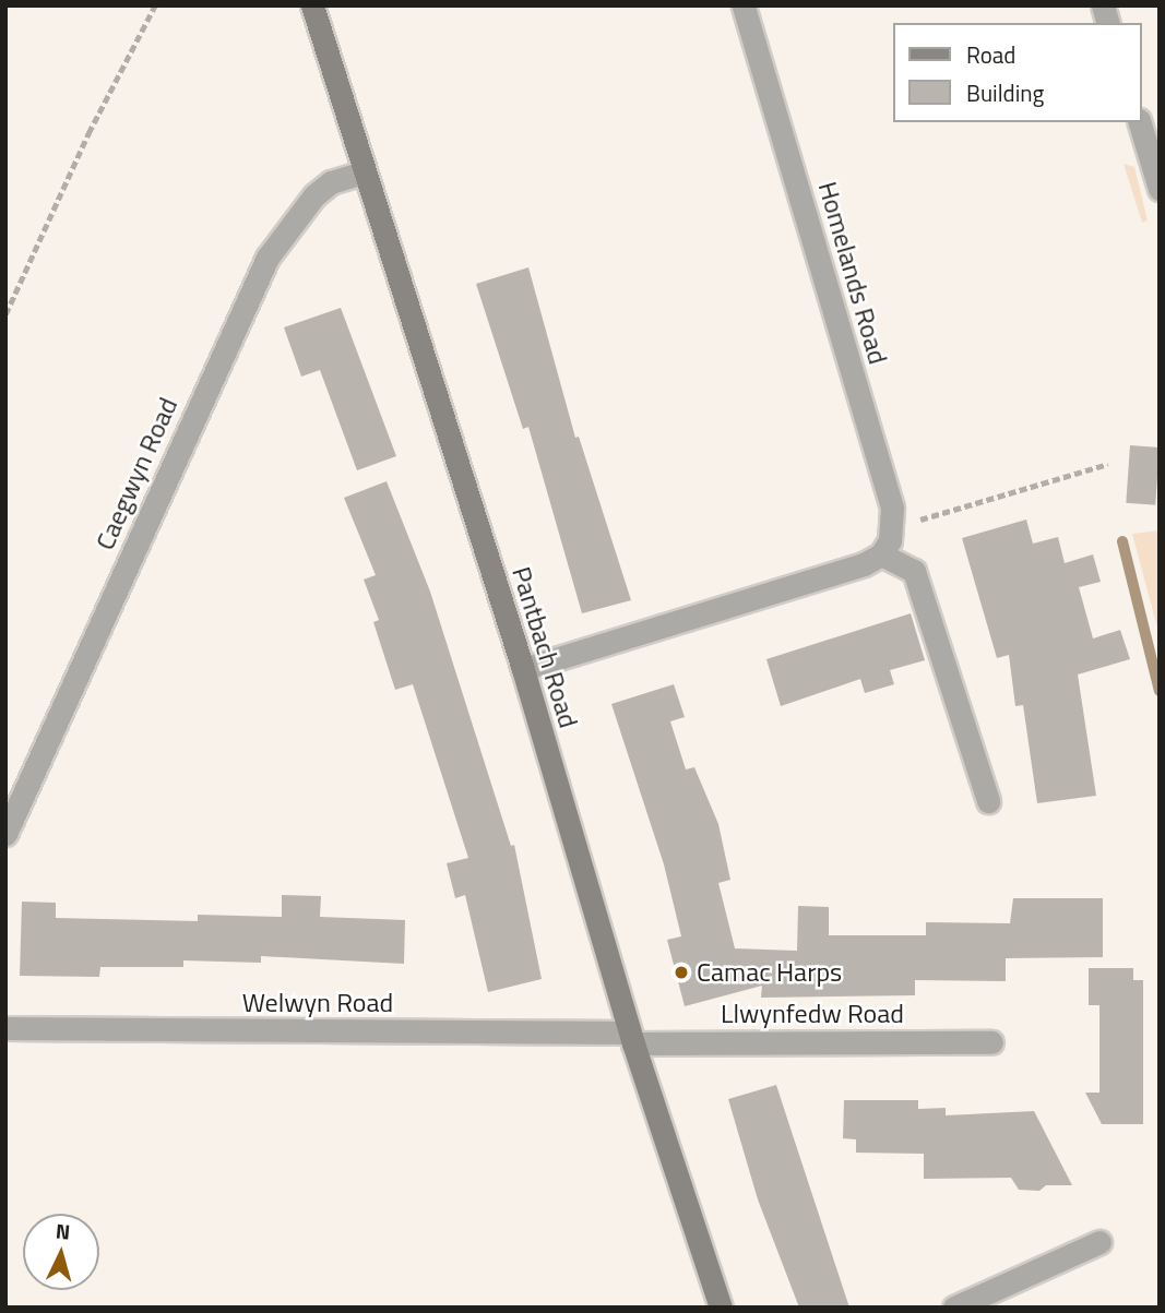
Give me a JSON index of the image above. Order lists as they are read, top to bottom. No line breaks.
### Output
{"streets":{"street":["Homelands Road","Caegwyn Road","Pantbach Road","Welwyn Road","Llwynfedw Road"]},"crossings":[["Caegwyn Road","Pantbach Road"],["Pantbach Road","Welwyn Road"],["Pantbach Road","Llwynfedw Road"],["Welwyn Road","Llwynfedw Road"]],"places":["Camac Harps"],"legend":["Road","Building"],"north":"top"}
